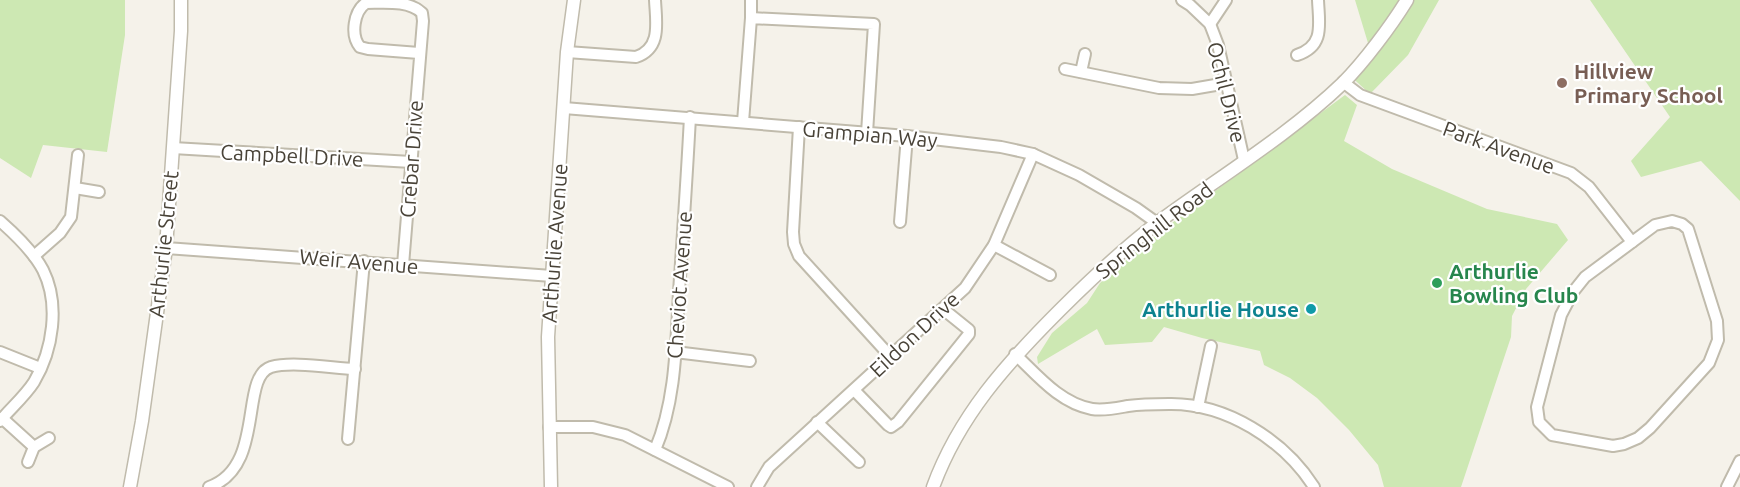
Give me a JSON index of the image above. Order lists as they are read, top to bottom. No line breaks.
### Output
{"streets":{"street":["Ochil Drive","Grampian Way","Park Avenue","Campbell Drive","Crebar Drive","Springhill Road","Arthurlie Avenue","Arthurlie Street","Weir Avenue","Cheviot Avenue","Eildon Drive"]},"crossings":[["Ochil Drive","Springhill Road"],["Grampian Way","Springhill Road"],["Grampian Way","Arthurlie Avenue"],["Grampian Way","Cheviot Avenue"],["Grampian Way","Eildon Drive"],["Park Avenue","Springhill Road"],["Campbell Drive","Crebar Drive"],["Campbell Drive","Arthurlie Street"],["Crebar Drive","Weir Avenue"],["Arthurlie Avenue","Weir Avenue"],["Arthurlie Street","Weir Avenue"]],"places":["Hillview Primary School","Arthurlie Bowling Club","Arthurlie House"]}
